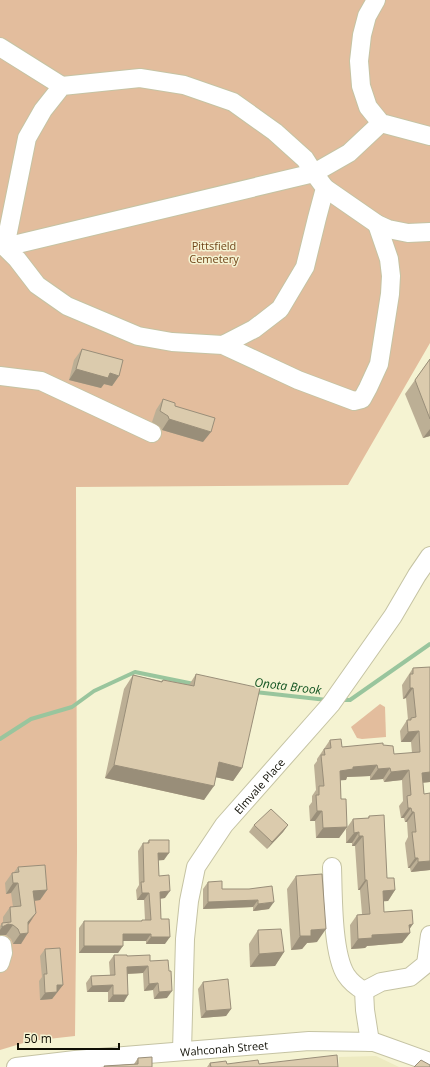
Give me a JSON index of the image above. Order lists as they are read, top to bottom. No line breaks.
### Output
{"streets":{"street":["Elmvale Place","Wahconah Street"]},"crossings":[["Elmvale Place","Wahconah Street"]],"water":["Onota Brook"],"parks":["Pittsfield Cemetery"],"scale_bar":"50 m"}
